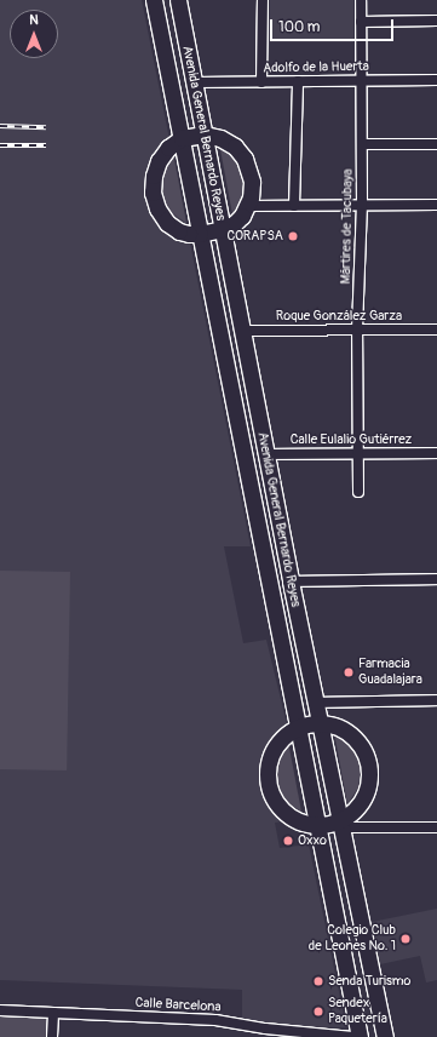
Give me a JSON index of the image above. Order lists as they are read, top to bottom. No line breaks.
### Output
{"streets":{"main road":["Avenida General Bernardo Reyes"],"street":["Adolfo de la Huerta","Mártires de Tacubaya","Roque González Garza","Calle Eulalio Gutiérrez","Calle Barcelona"]},"crossings":[["Adolfo de la Huerta","Avenida General Bernardo Reyes"],["Adolfo de la Huerta","Mártires de Tacubaya"],["Avenida General Bernardo Reyes","Roque González Garza"],["Avenida General Bernardo Reyes","Calle Eulalio Gutiérrez"],["Mártires de Tacubaya","Roque González Garza"],["Mártires de Tacubaya","Calle Eulalio Gutiérrez"]],"places":["CORAPSA","Farmacia Guadalajara","Oxxo","Colegio Club de Leones No. 1","Senda Turismo","Sendex Paquetería"],"scale_bar":"100 m","north":"top"}
